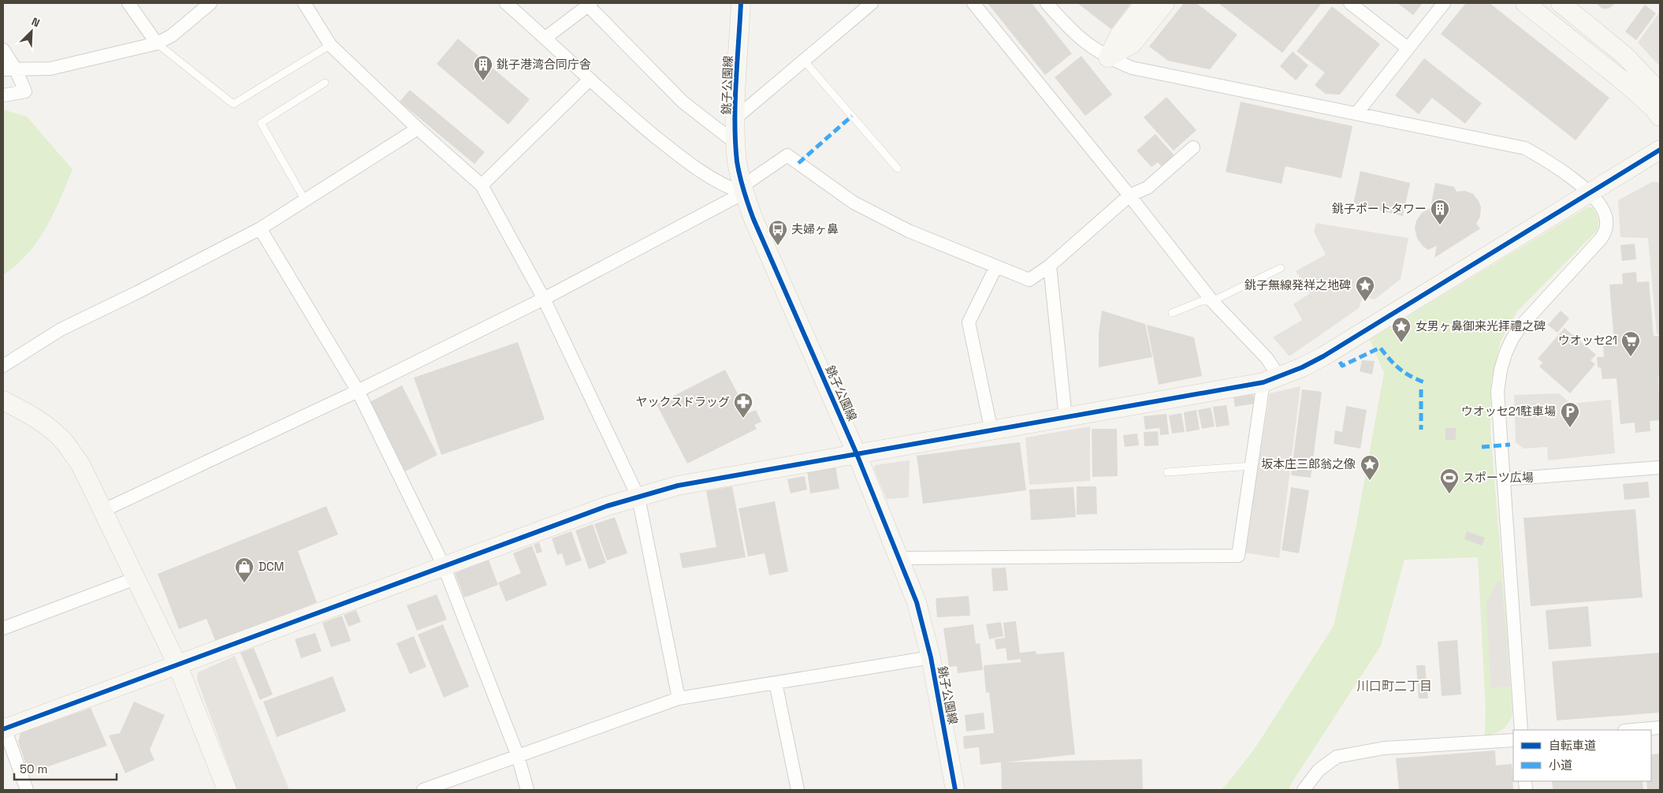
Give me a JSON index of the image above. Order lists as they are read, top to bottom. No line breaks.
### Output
{"streets":{"street":["銚子公園線"]},"districts":["川口町二丁目"],"places":{"building":["銚子港湾合同庁舎","銚子ポートタワー"],"bus stop":["夫婦ヶ鼻"],"place":["銚子無線発祥之地碑","女男ヶ鼻御来光拝禮之碑","坂本庄三郎翁之像"],"supermarket":["ウオッセ21"],"pharmacy":["ヤックスドラッグ"],"parking":["ウオッセ21駐車場"],"sports":["スポーツ広場"],"shop":["DCM"]},"legend":["自転車道","小道"],"scale_bar":"50 m","north":"top right"}
